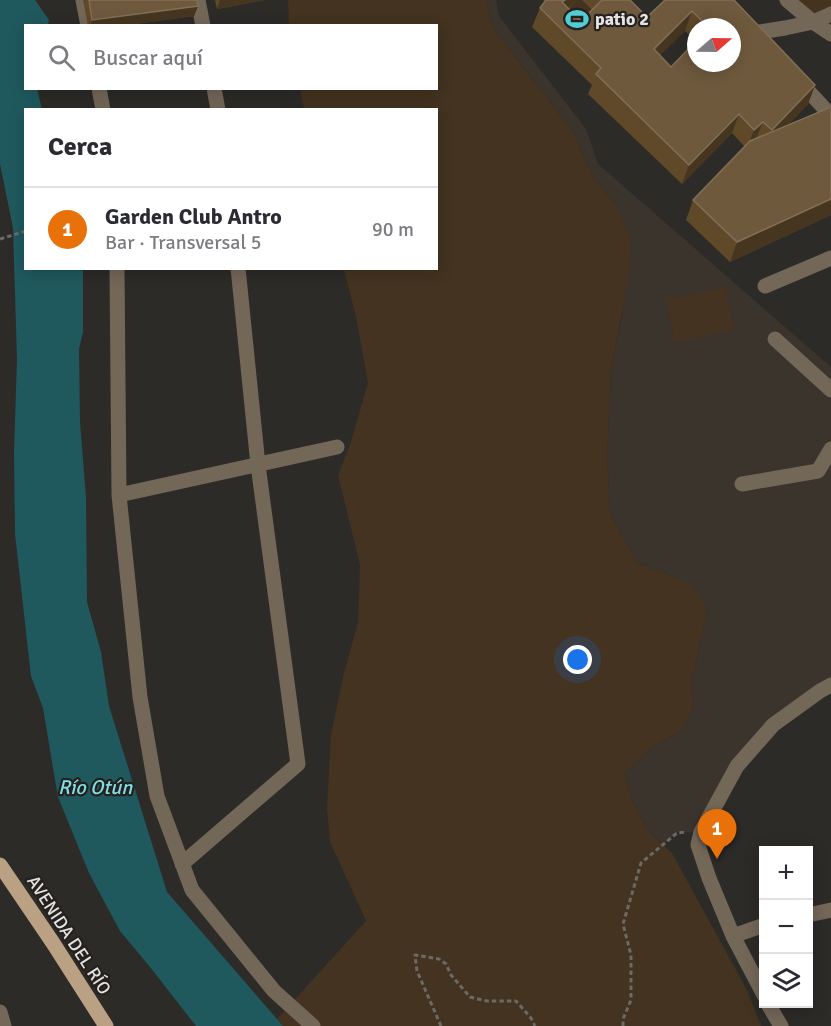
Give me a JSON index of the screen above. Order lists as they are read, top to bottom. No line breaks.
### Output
{"streets":{"main road":["AVENIDA DEL RÍO"]},"water":["Río Otún"],"places":{"sports":["patio 2"]},"north":"right","page":{"search":"Buscar aquí","heading":"Cerca","list":[{"mark":"1","name":"Garden Club Antro","note":"Bar · Transversal 5","value":"90 m"}],"pins":"1","map_buttons":["+","−"]}}
